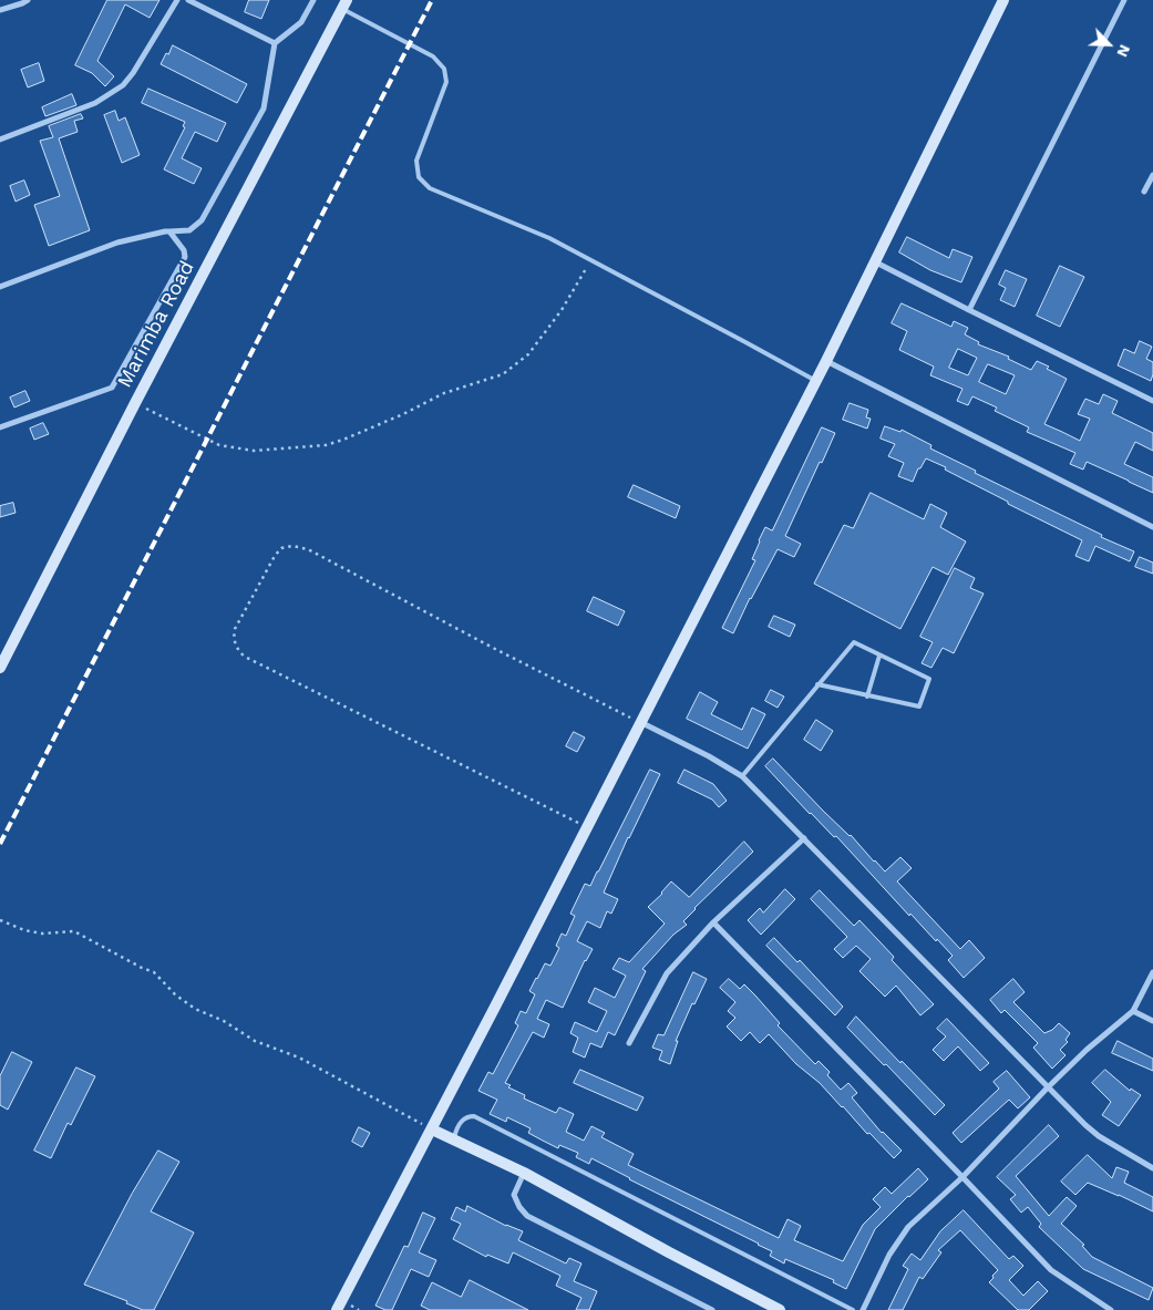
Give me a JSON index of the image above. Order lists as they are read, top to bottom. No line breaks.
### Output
{"streets":{"street":["Marimba Road"]},"north":"bottom right"}
